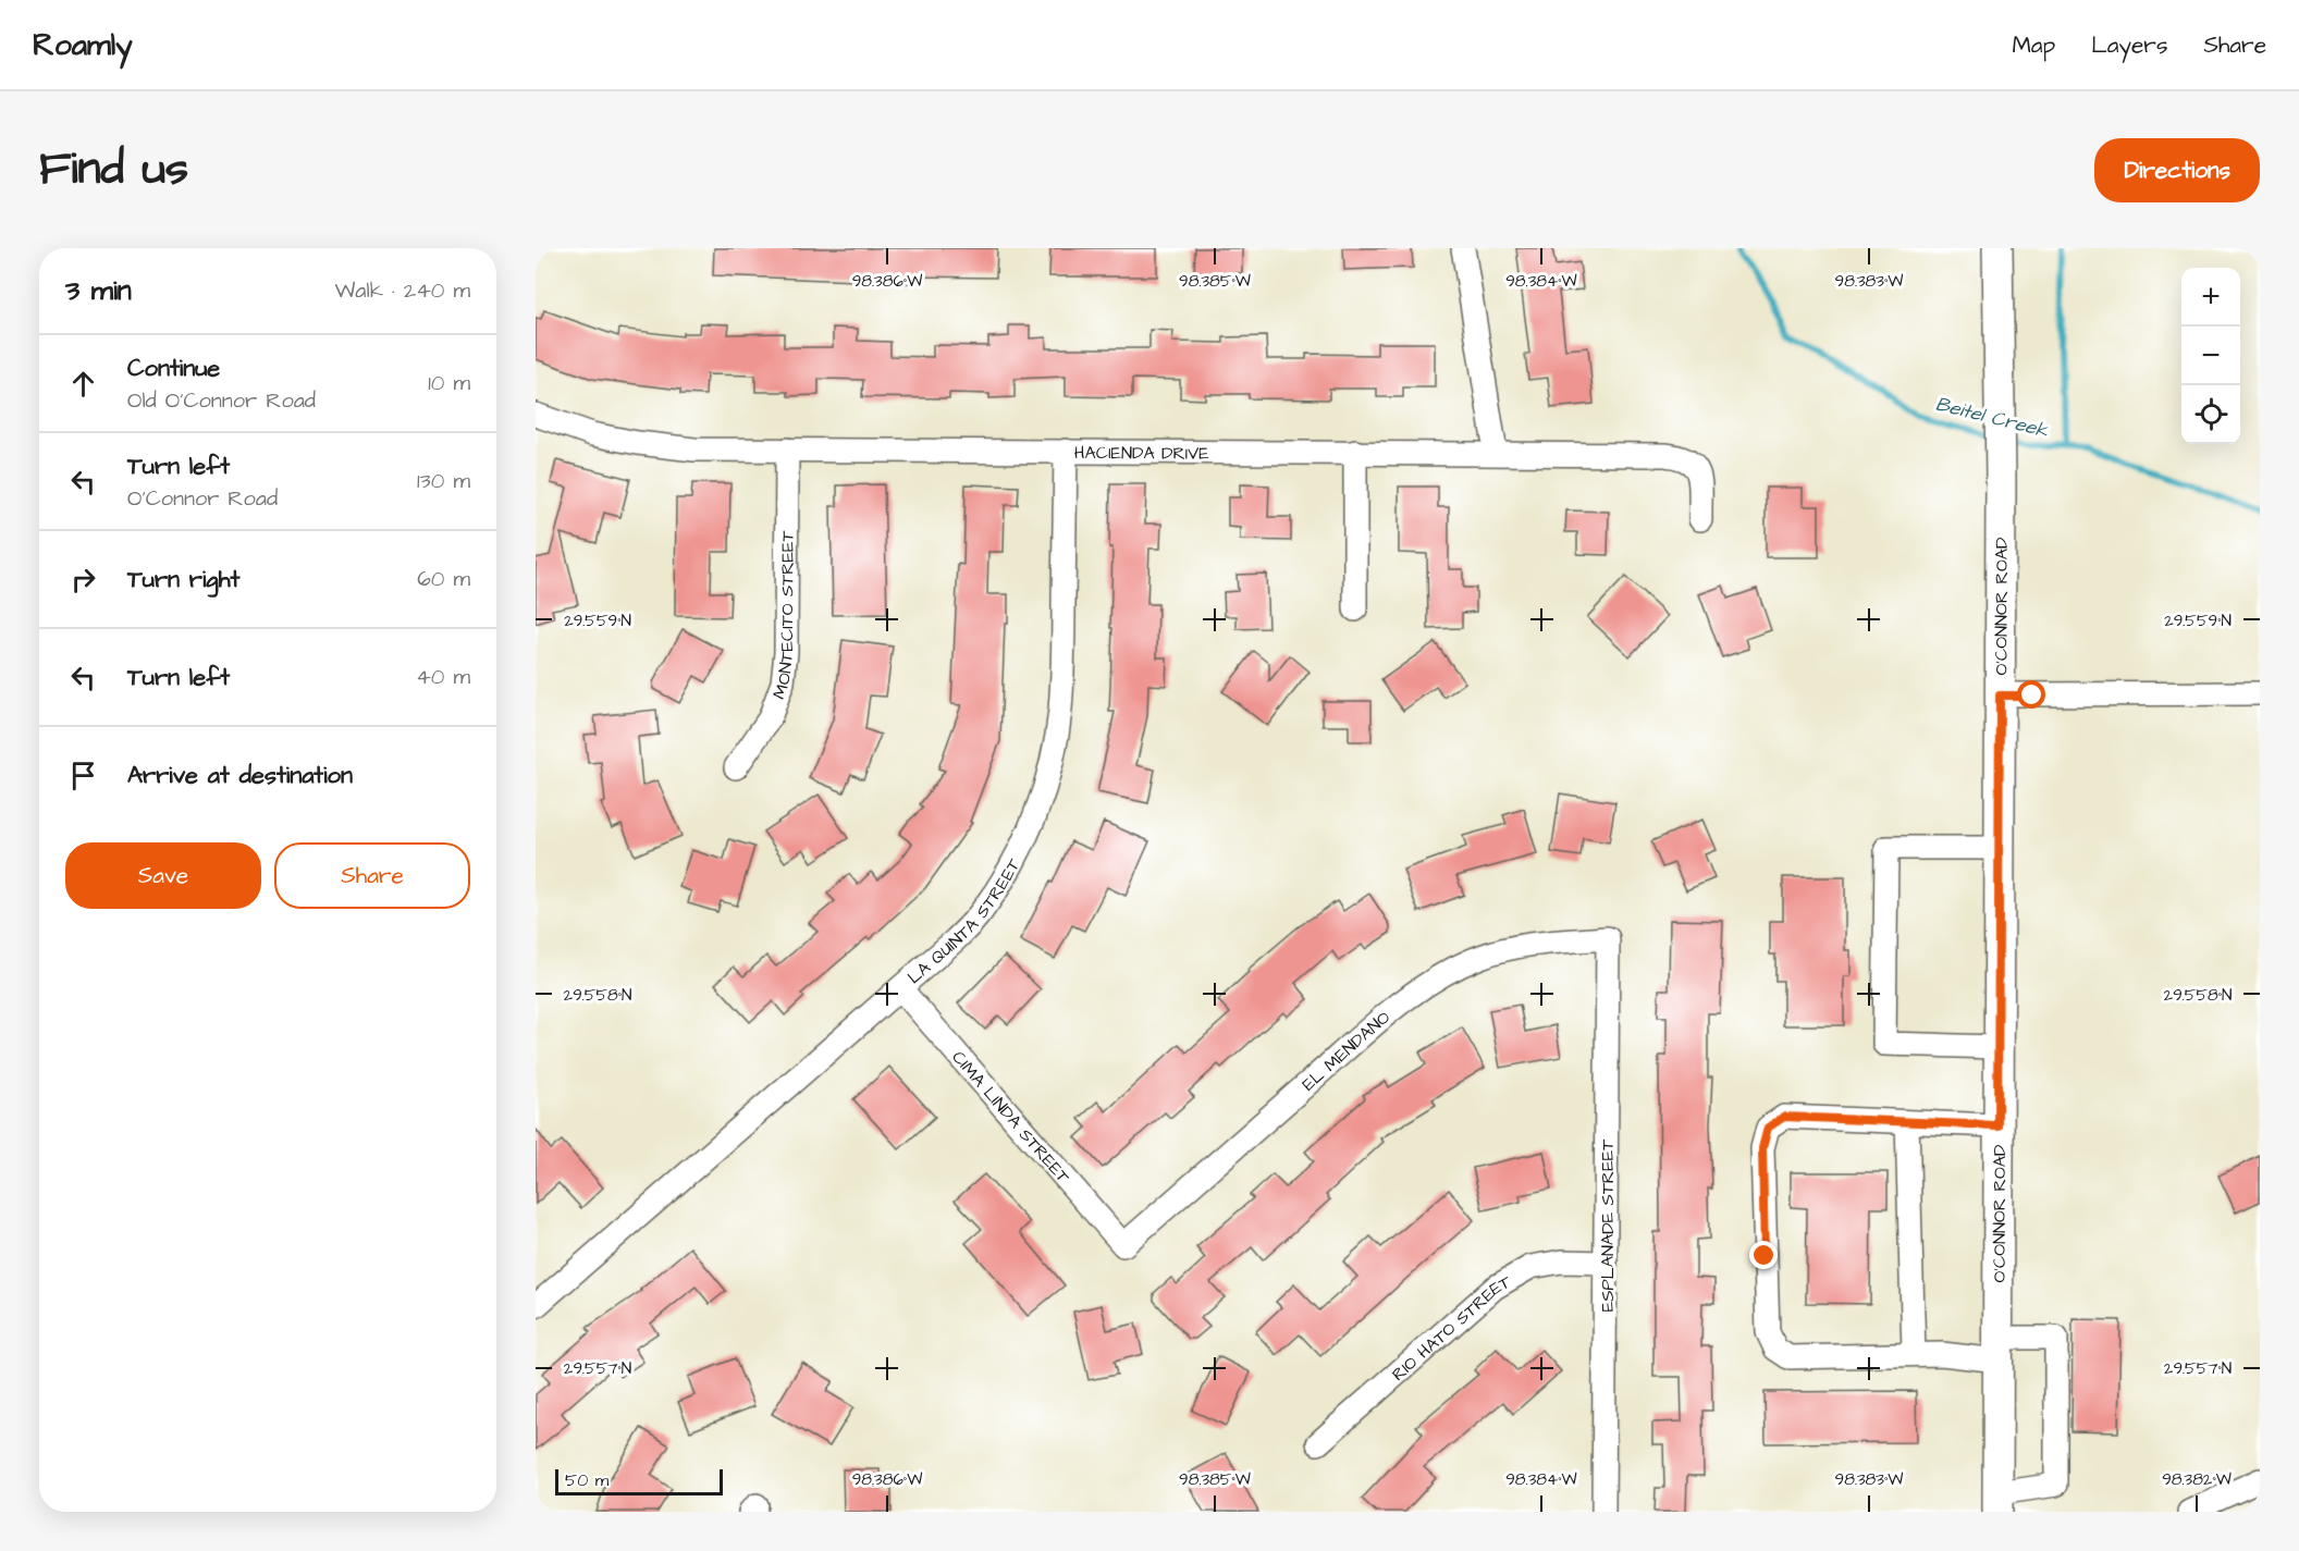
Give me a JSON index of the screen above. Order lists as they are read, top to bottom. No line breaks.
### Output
{"streets":{"main road":["O'CONNOR ROAD"],"street":["HACIENDA DRIVE","MONTECITO STREET","LA QUINTA STREET","EL MENDANO","CIMA LINDA STREET","ESPLANADE STREET","RIO HATO STREET"]},"crossings":[["HACIENDA DRIVE","MONTECITO STREET"],["HACIENDA DRIVE","LA QUINTA STREET"],["LA QUINTA STREET","CIMA LINDA STREET"],["EL MENDANO","CIMA LINDA STREET"],["EL MENDANO","ESPLANADE STREET"],["ESPLANADE STREET","RIO HATO STREET"]],"water":["Beitel Creek"],"scale_bar":"50 m","page":{"header":"Roamly","nav":["Map","Layers","Share"],"title":"Find us","buttons":["Directions",["Save","Share"]],"heading":["3 min","Walk · 240 m"],"map_buttons":["+","−"],"list":[["Continue","Old O'Connor Road","10 m"],["Turn left","O'Connor Road","130 m"],["Turn right","60 m"],["Turn left","40 m"],"Arrive at destination"],"scale":"50 m"},"coordinates":["98.386°W","98.385°W","98.384°W","98.383°W","29.559°N","29.558°N","29.557°N","98.382°W"]}
